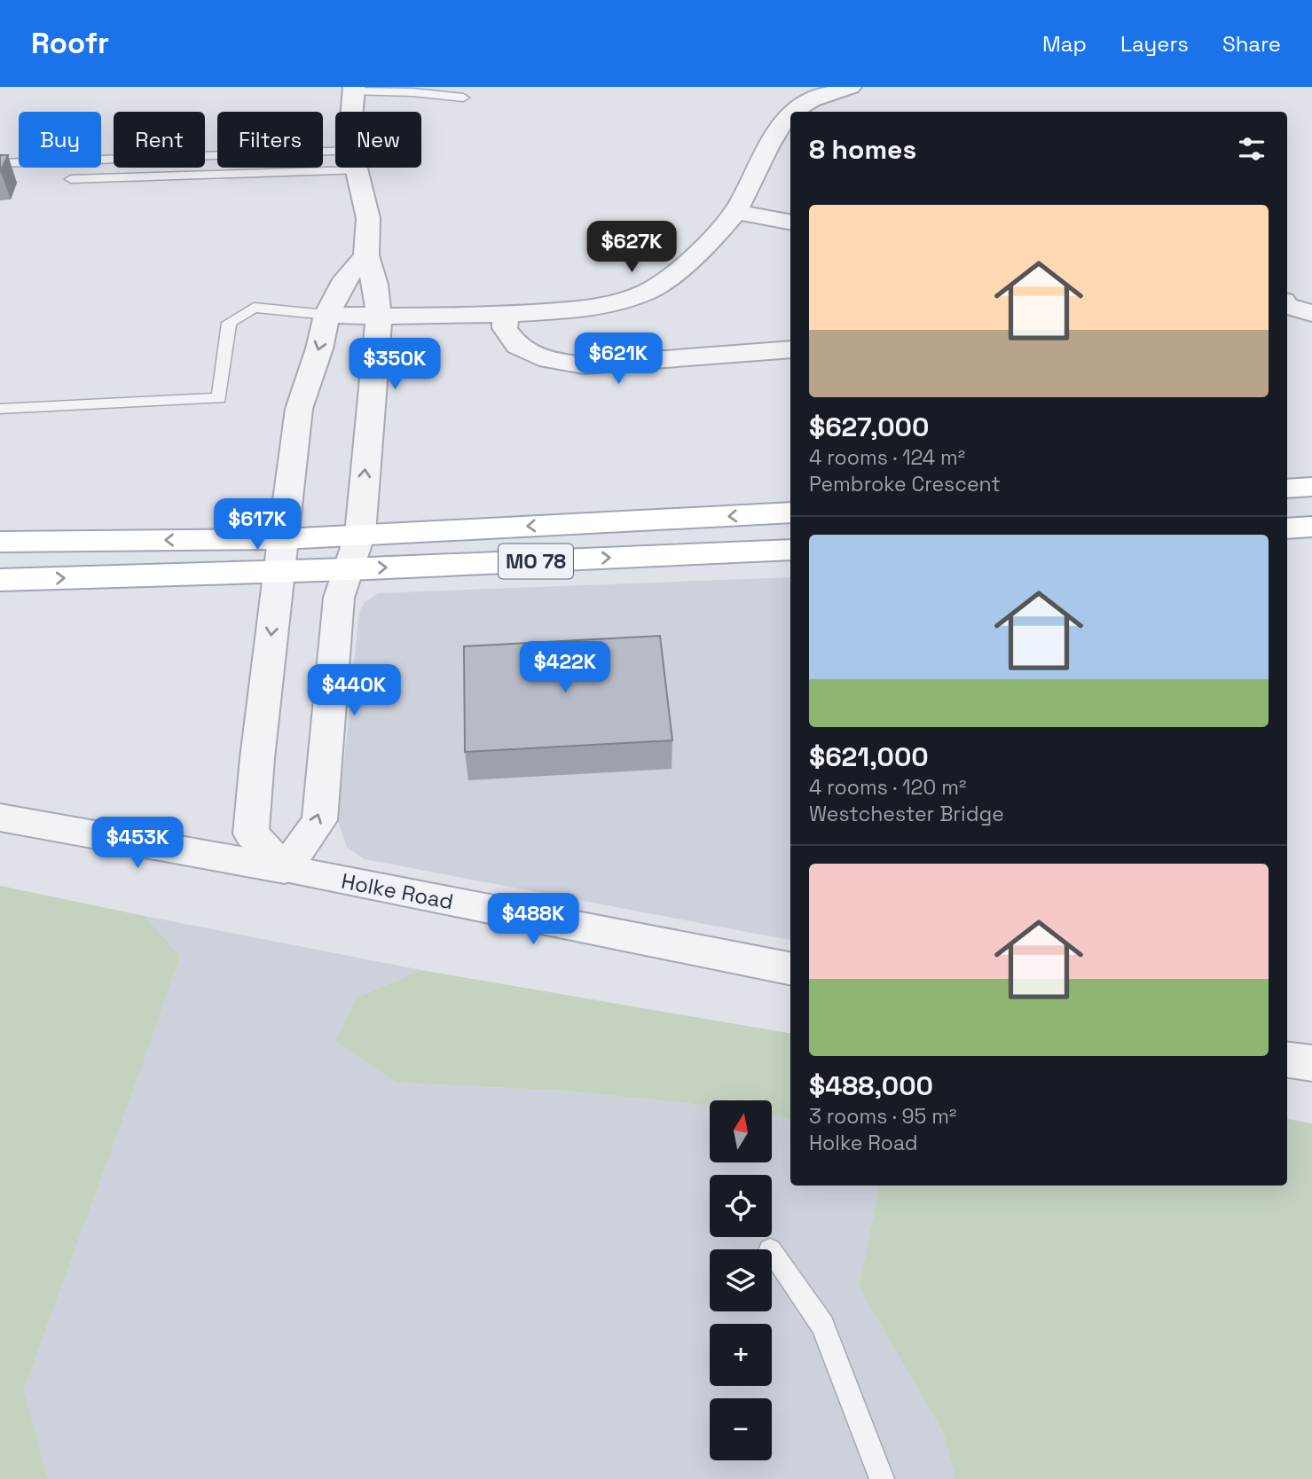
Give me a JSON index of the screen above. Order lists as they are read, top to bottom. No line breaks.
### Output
{"streets":{"main road":["MO 78"],"street":["Holke Road"]},"north":"top","page":{"header":"Roofr","nav":["Map","Layers","Share"],"chip":["Buy","Rent","Filters","New"],"heading":"8 homes","list":[{"name":"$627,000","note":"4 rooms · 124 m² · Pembroke Crescent"},{"name":"$621,000","note":"4 rooms · 120 m² · Westchester Bridge"},{"name":"$488,000","note":"3 rooms · 95 m² · Holke Road"}],"price":["$627K","$621K","$350K","$617K","$422K","$440K","$453K","$488K"],"map_buttons":["+","−"]}}
